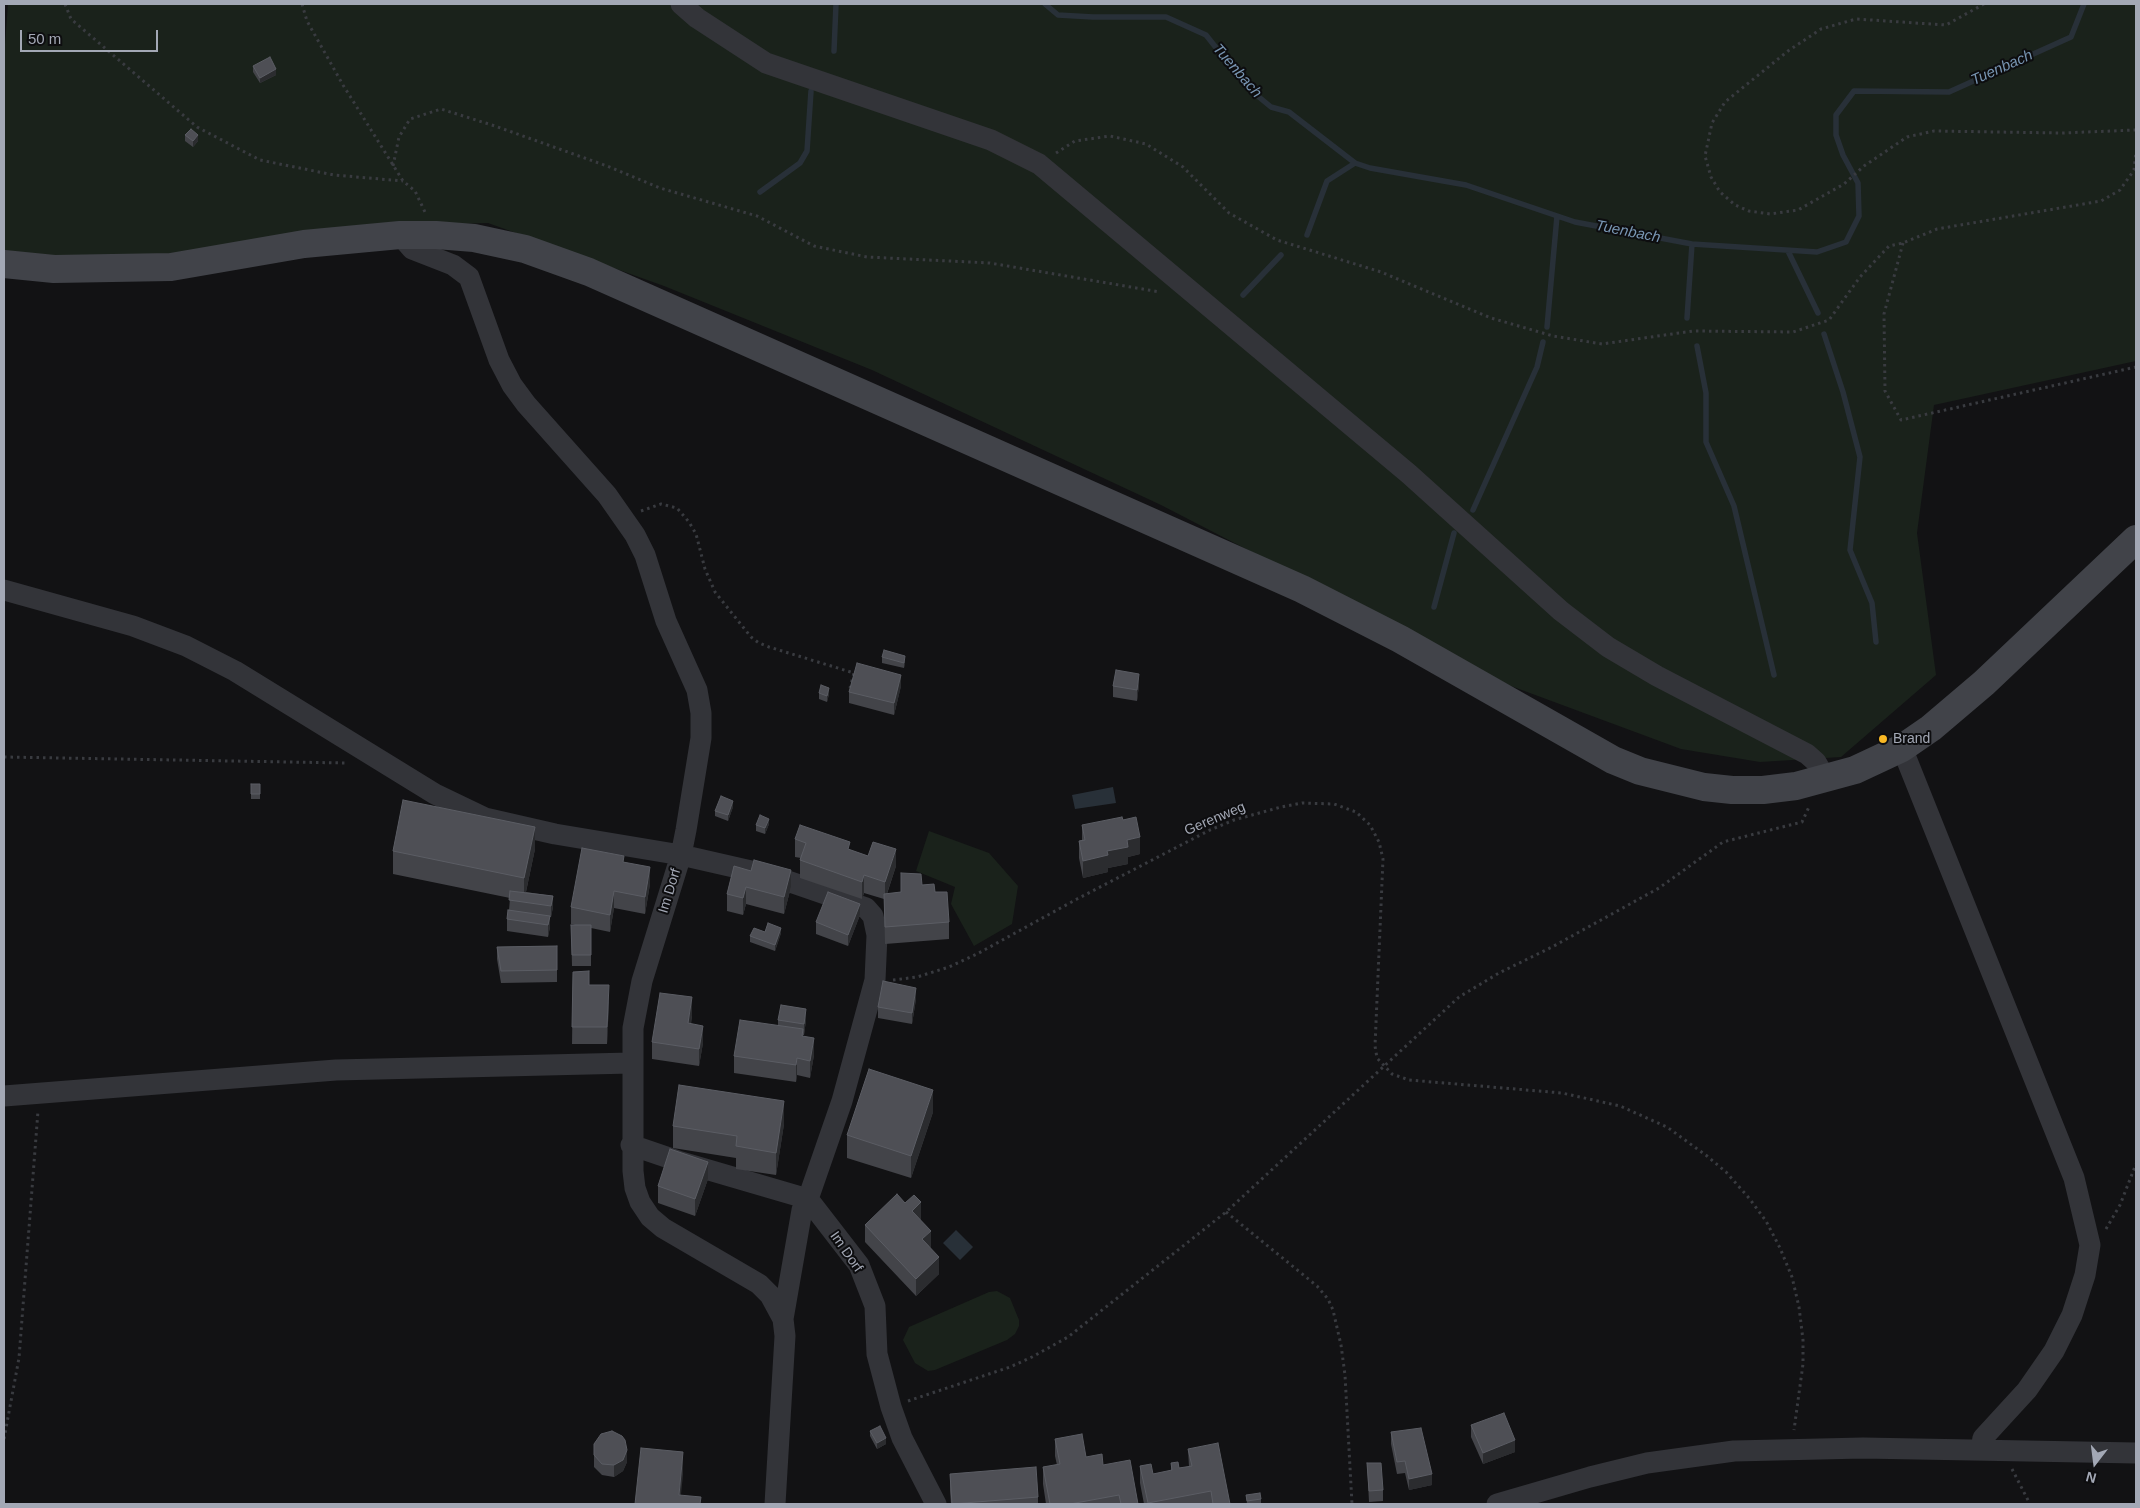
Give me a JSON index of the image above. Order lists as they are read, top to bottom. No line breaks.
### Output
{"streets":{"street":["Im Dorf"],"path":["Gerenweg"]},"crossings":[["Gerenweg","Im Dorf"]],"water":["Tuenbach"],"places":["Brand"],"scale_bar":"50 m","north":"bottom"}
